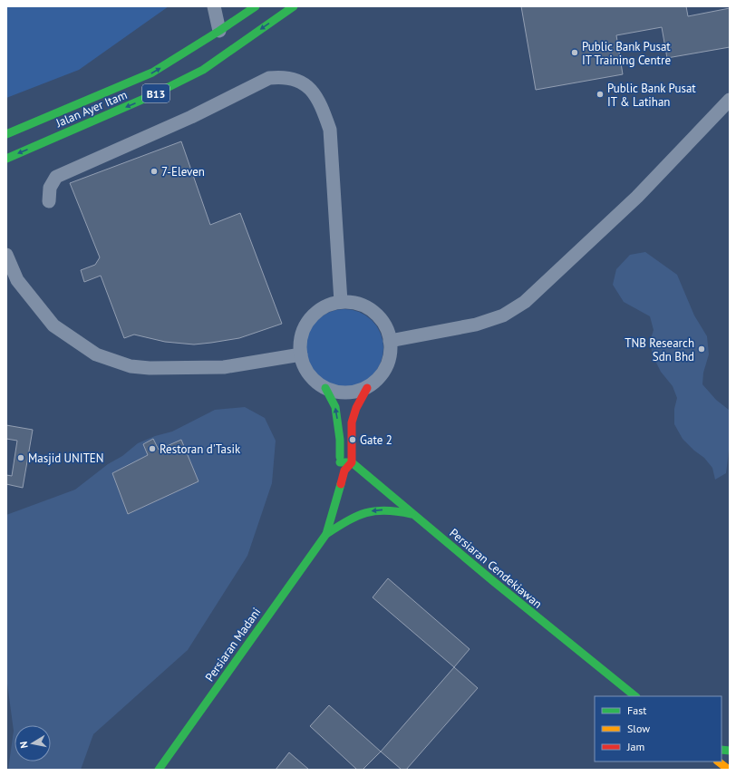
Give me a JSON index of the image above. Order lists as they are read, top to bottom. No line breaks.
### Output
{"streets":{"street":["B13","Jalan Ayer Itam","Persiaran Cendekiawan","Persiaran Madani"]},"places":["Public Bank Pusat IT Training Centre","Public Bank Pusat IT & Latihan","7-Eleven","TNB Research Sdn Bhd","Gate 2","Restoran d'Tasik","Masjid UNITEN"],"legend":["Fast","Slow","Jam"],"north":"left"}
